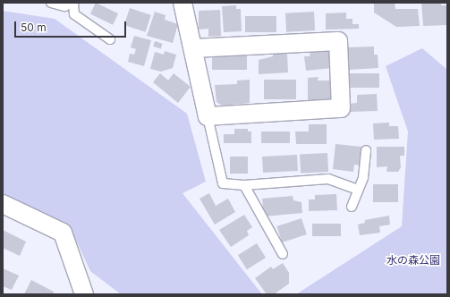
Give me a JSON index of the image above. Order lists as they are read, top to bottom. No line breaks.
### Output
{"parks":["水の森公園"],"scale_bar":"50 m"}
